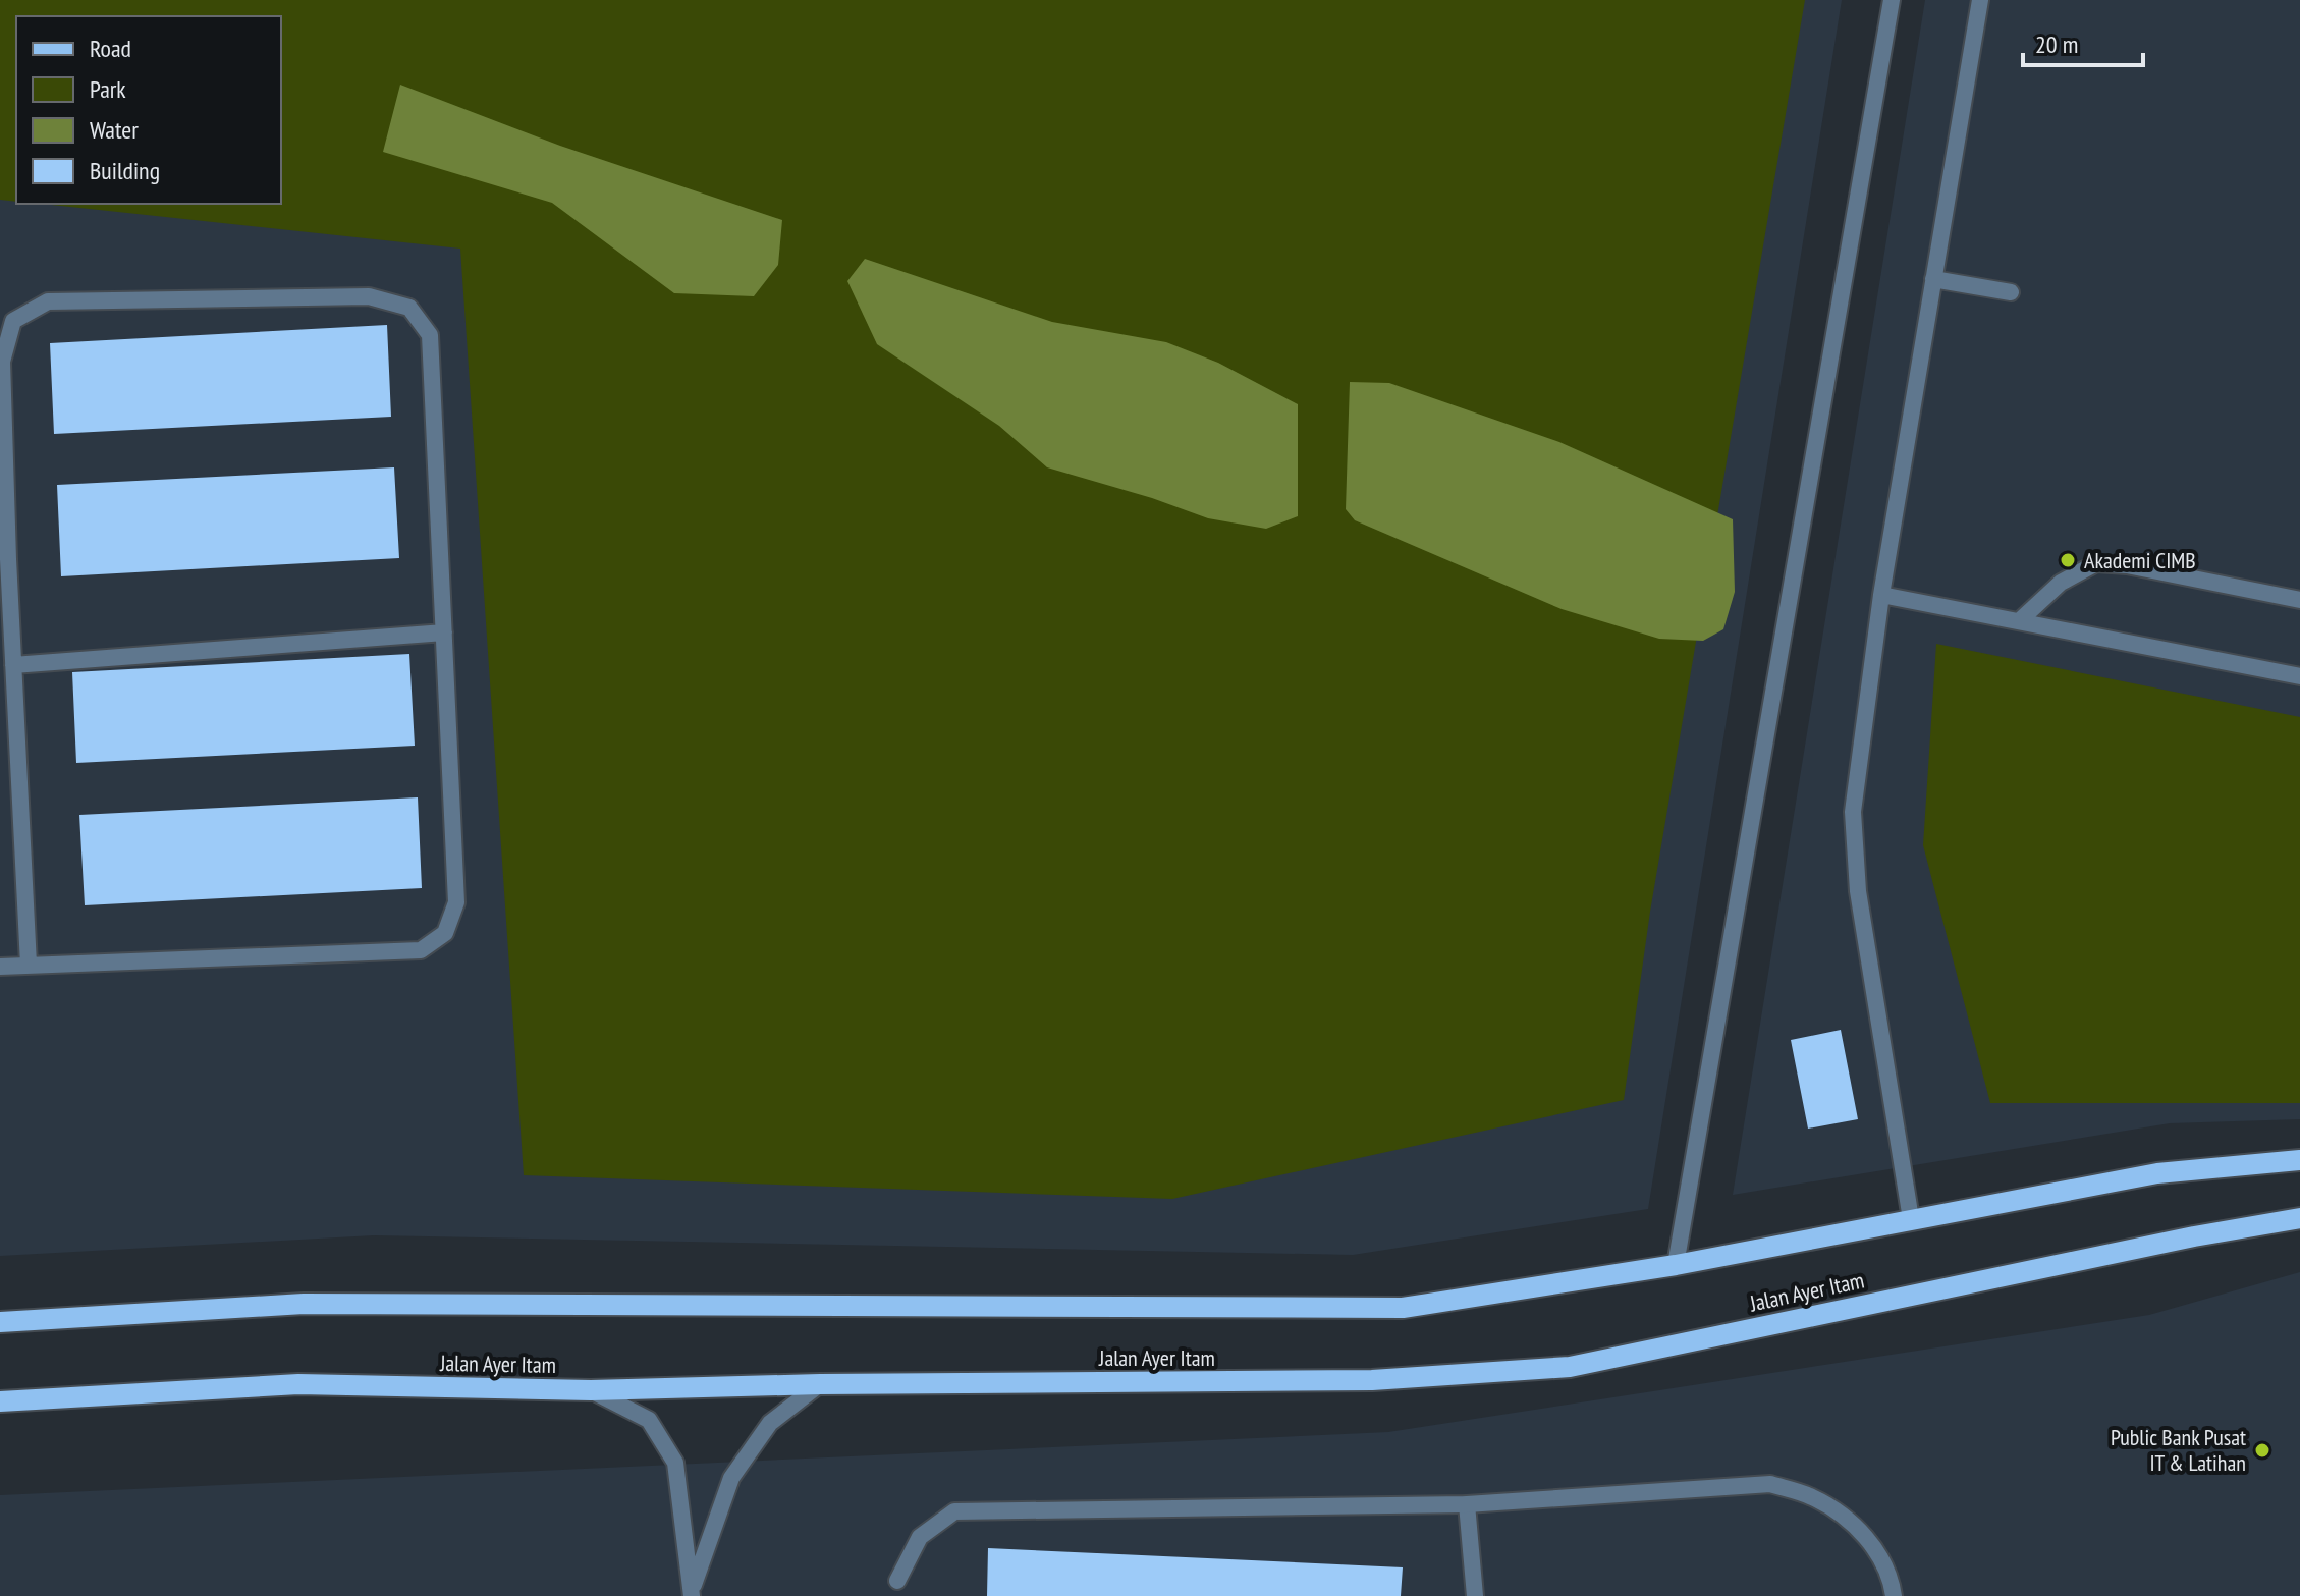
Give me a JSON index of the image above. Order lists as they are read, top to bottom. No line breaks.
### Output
{"streets":{"main road":["Jalan Ayer Itam"]},"places":["Akademi CIMB","Public Bank Pusat IT & Latihan"],"legend":["Road","Park","Water","Building"],"scale_bar":"20 m"}
